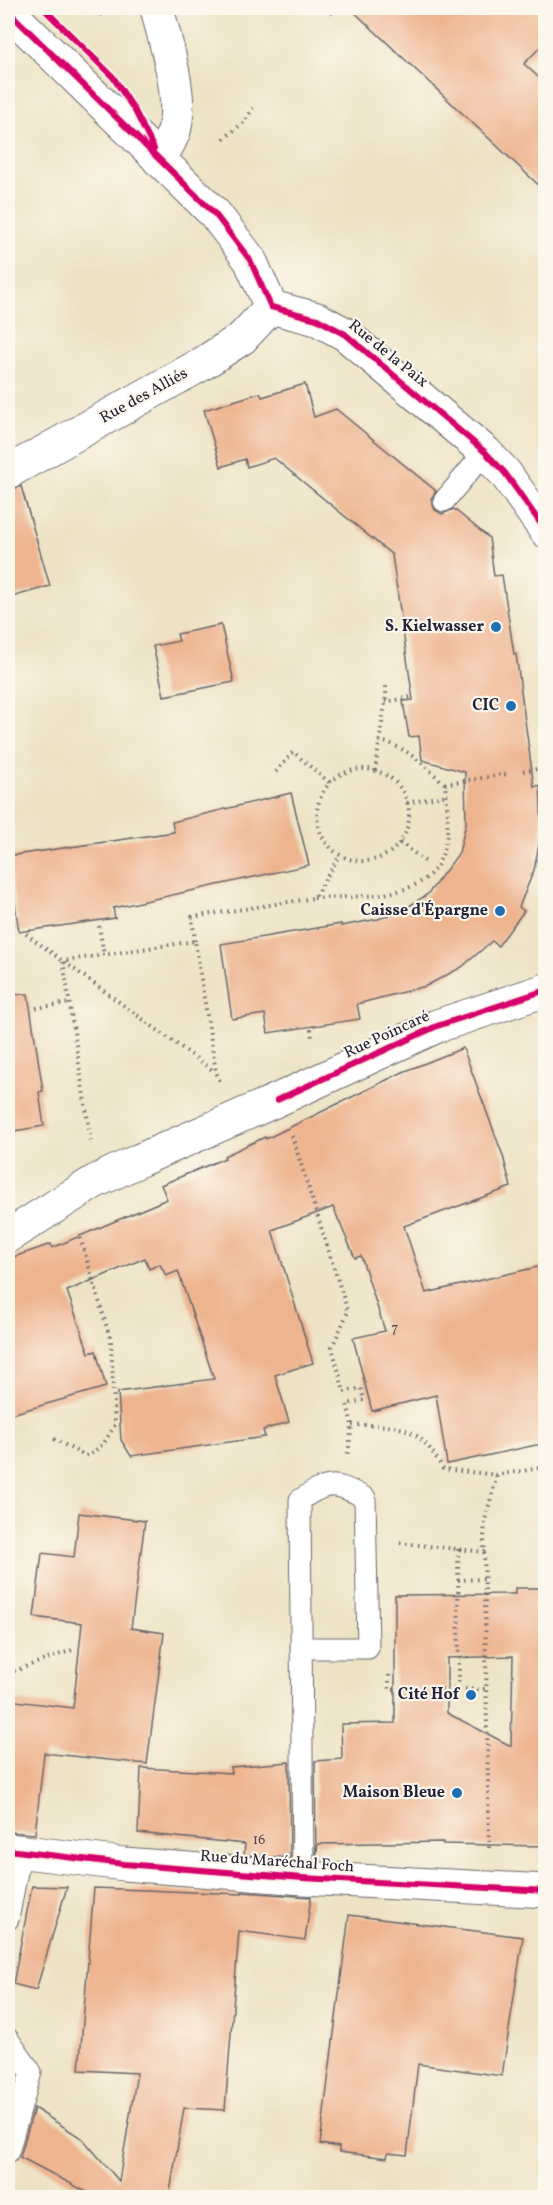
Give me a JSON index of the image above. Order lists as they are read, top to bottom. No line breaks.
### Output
{"streets":{"street":["Rue de la Paix","Rue des Alliés","Rue Poincaré","Rue du Maréchal Foch"]},"crossings":[["Rue de la Paix","Rue des Alliés"]],"places":["S. Kielwasser","CIC","Caisse d'Épargne","Cité Hof","Maison Bleue"],"house_numbers":["7","16"]}
